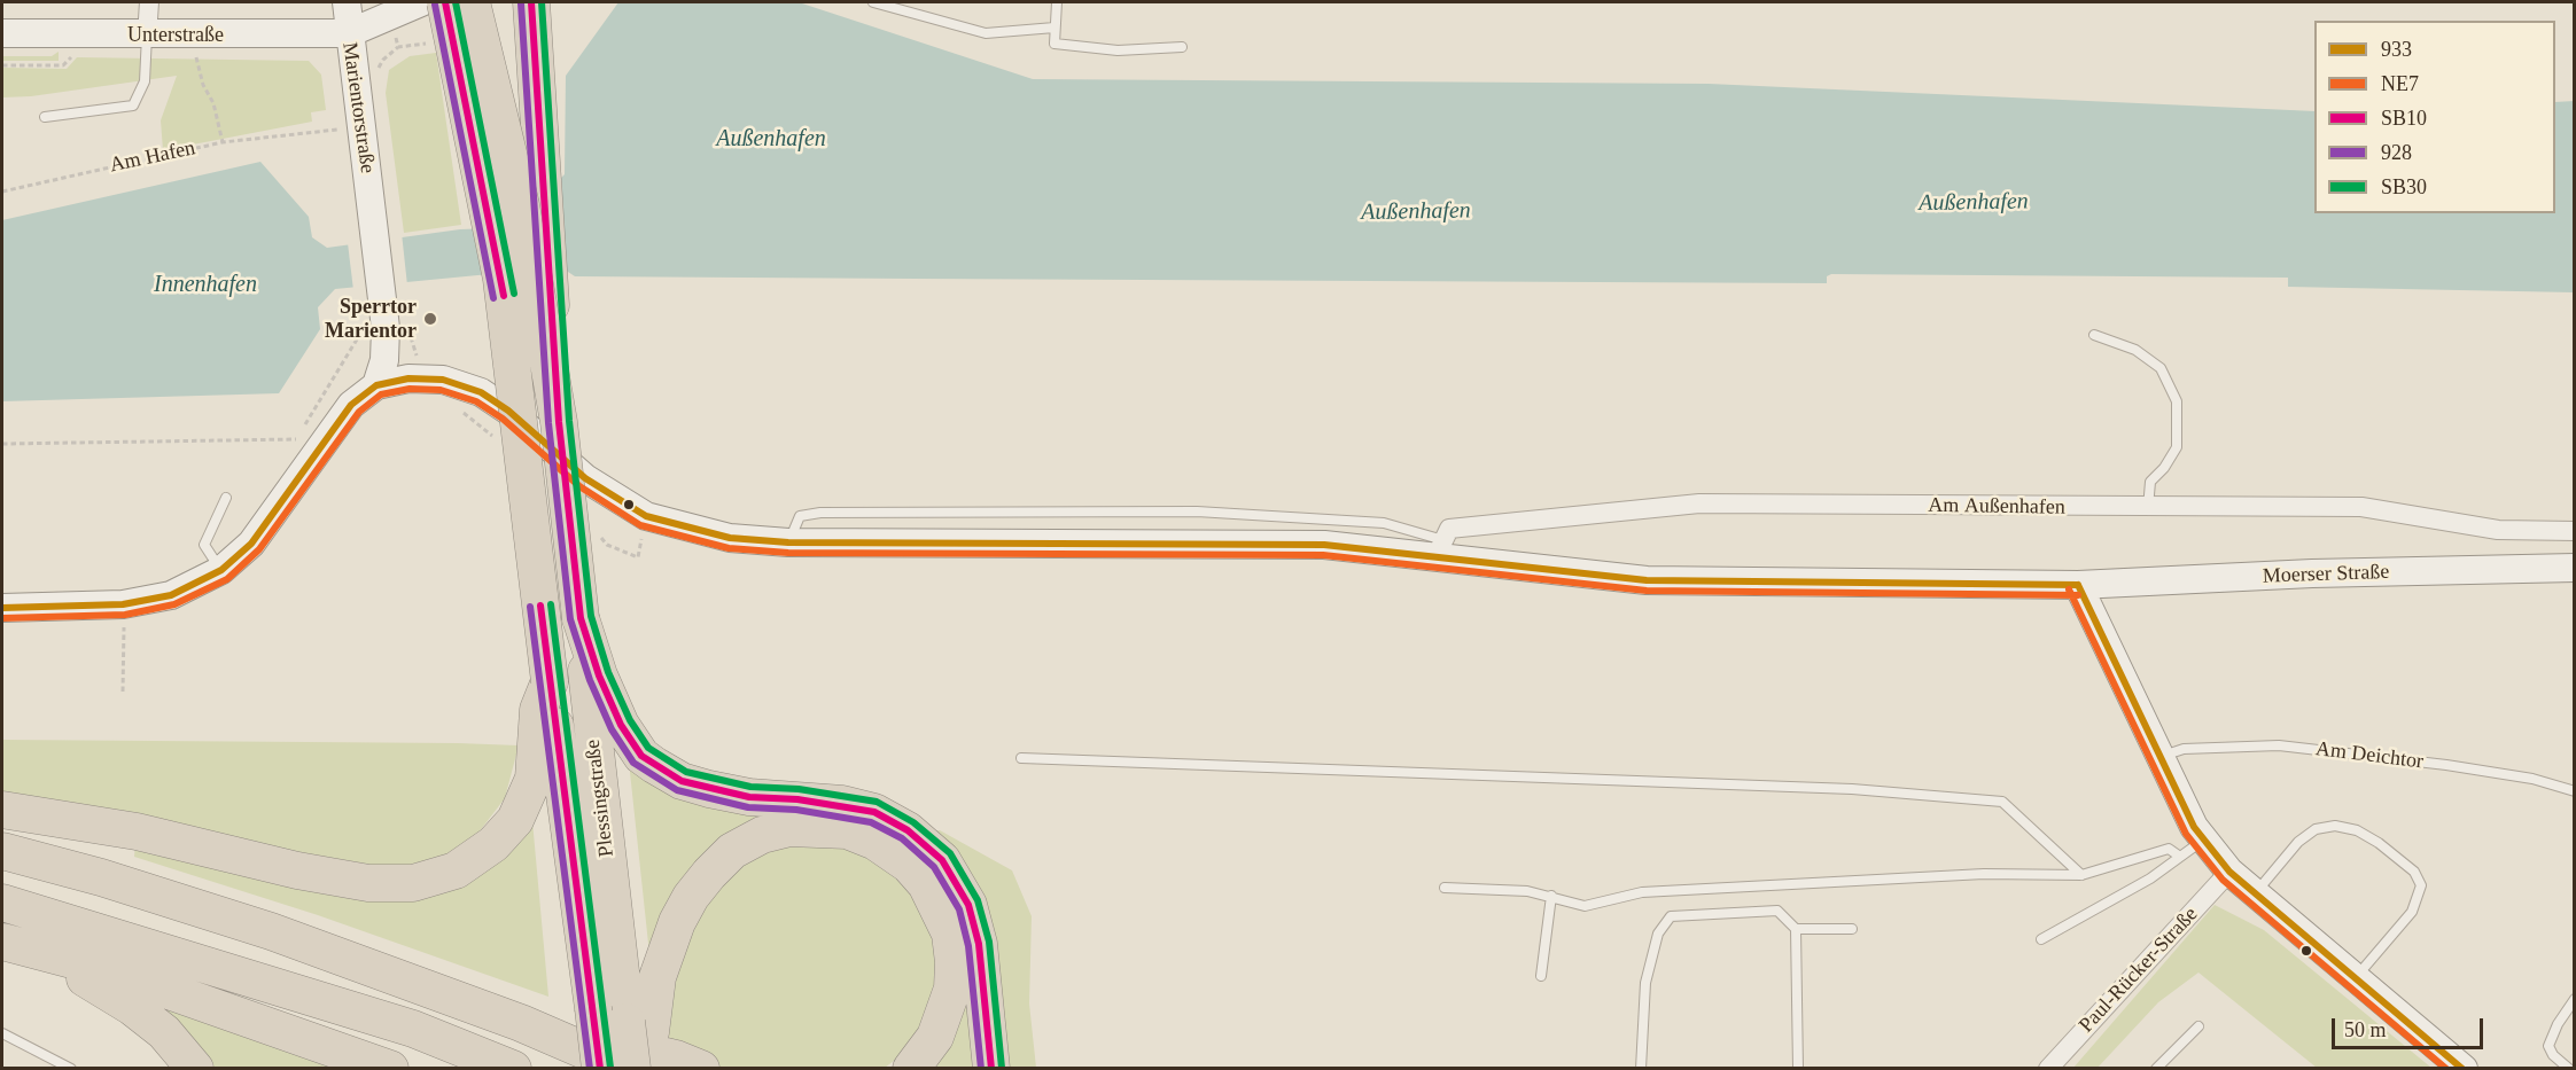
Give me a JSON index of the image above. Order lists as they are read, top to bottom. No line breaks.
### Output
{"streets":{"highway":["Plessingstraße"],"street":["Unterstraße","Marientorstraße","Am Außenhafen","Moerser Straße","Paul-Rücker-Straße"],"lane":["Am Deichtor"],"path":["Am Hafen"]},"crossings":[["Unterstraße","Marientorstraße"],["Marientorstraße","Moerser Straße"],["Am Außenhafen","Moerser Straße"]],"water":["Außenhafen","Innenhafen"],"places":["Sperrtor Marientor"],"lines":["transit line SB10","transit line SB30","transit line 928","transit line 933","transit line NE7"],"legend":["933","NE7","SB10","928","SB30"],"scale_bar":"50 m"}
